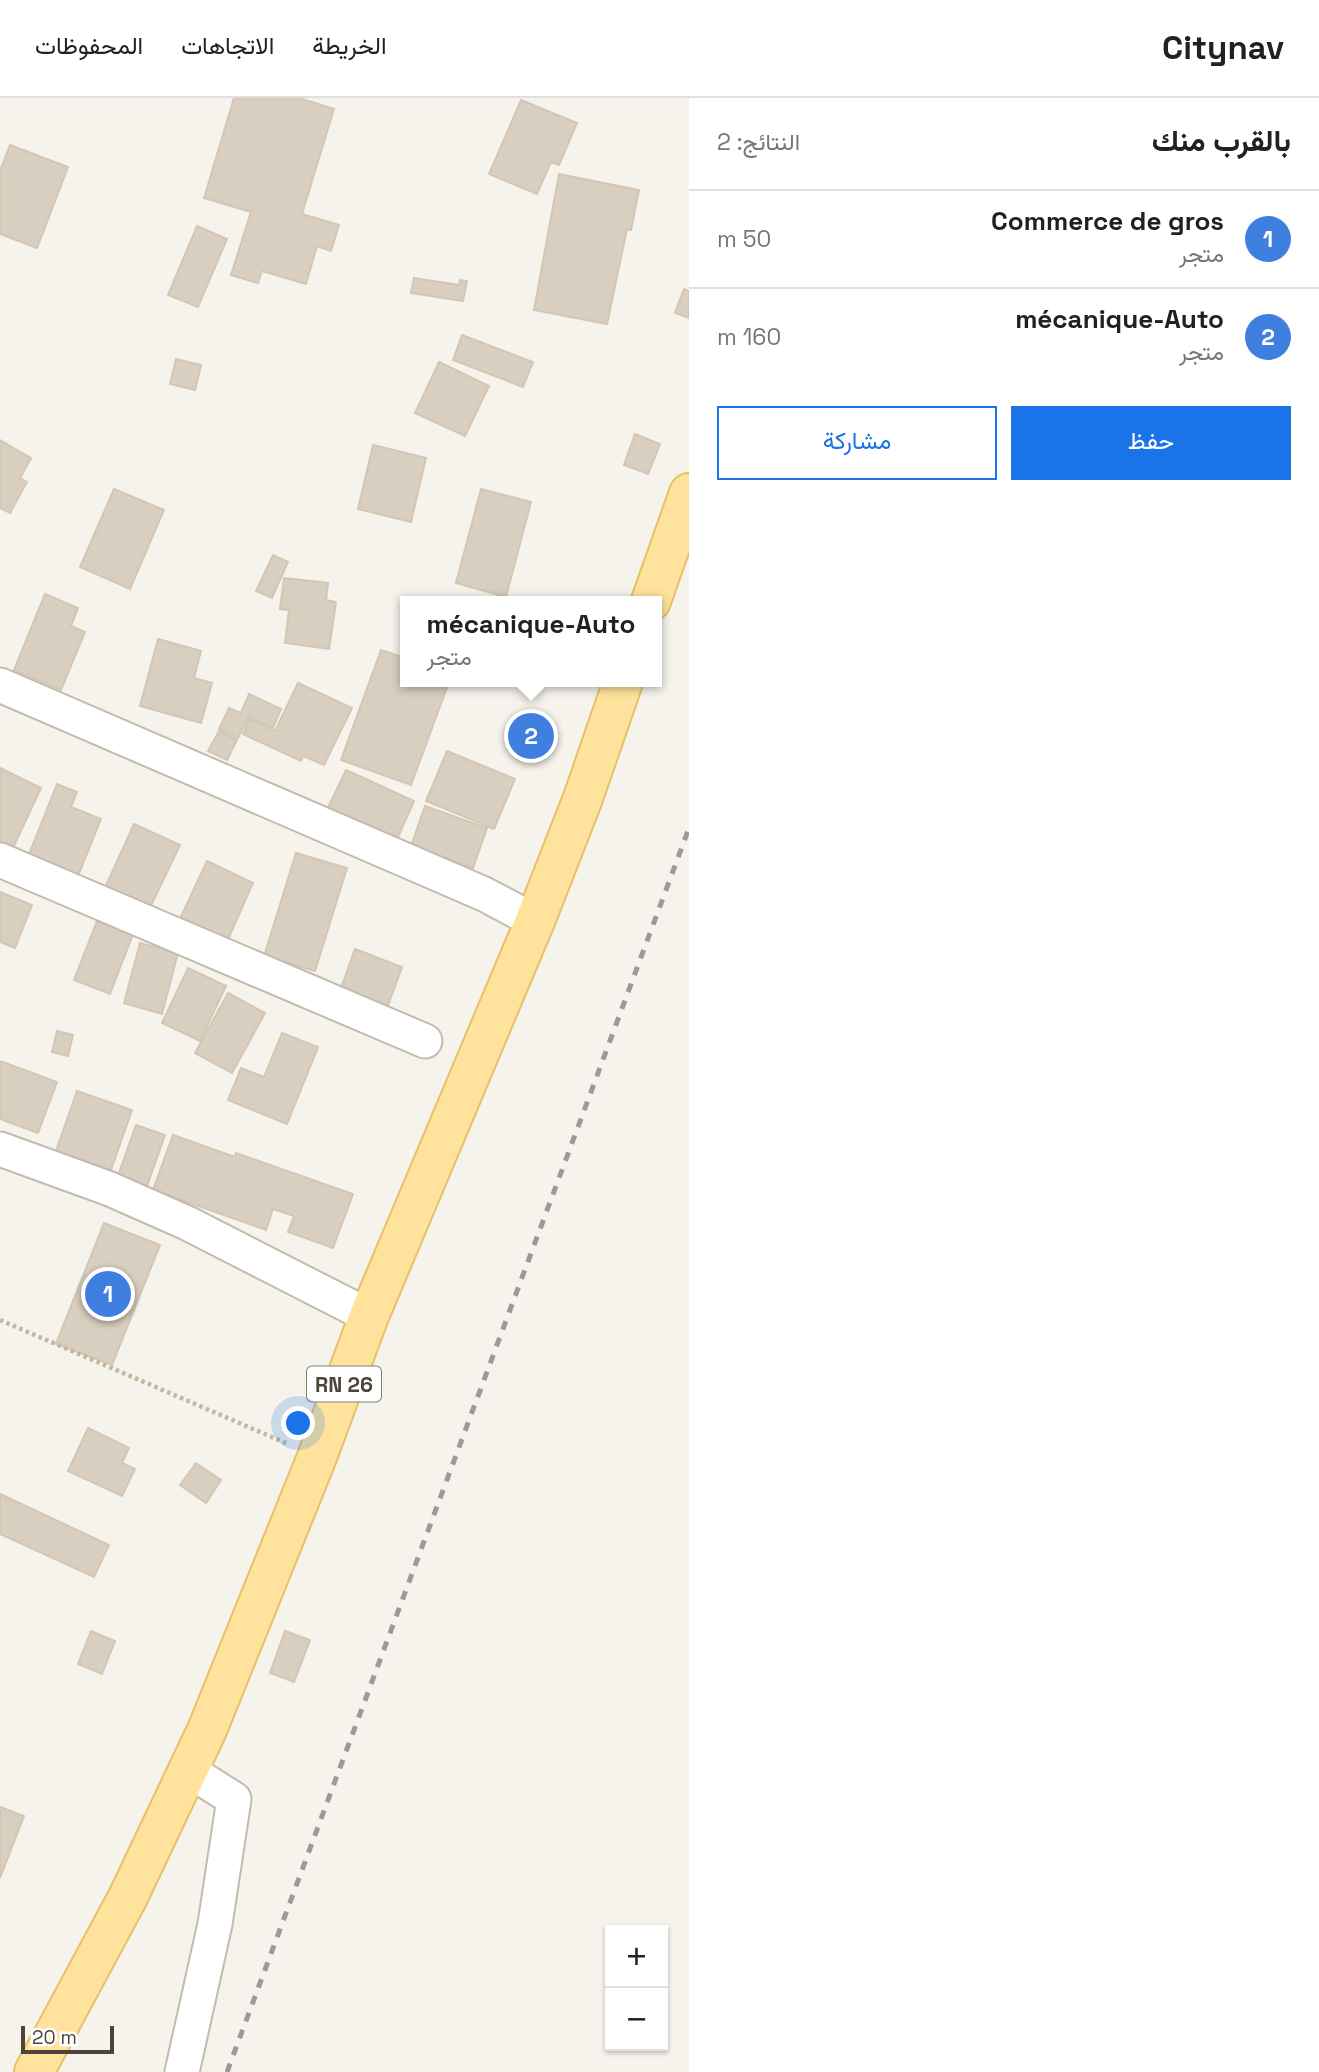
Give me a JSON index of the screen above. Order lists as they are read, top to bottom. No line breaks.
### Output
{"streets":{"main road":["RN 26"]},"scale_bar":"20 m","page":{"header":"Citynav","nav":["الخريطة","الاتجاهات","المحفوظات"],"heading":["بالقرب منك","النتائج: 2"],"list":[{"mark":"1","name":"Commerce de gros","note":"متجر","value":"50 m"},{"mark":"2","name":"mécanique-Auto","note":"متجر","value":"160 m"}],"buttons":["حفظ","مشاركة"],"popup":["mécanique-Auto","متجر"],"pins":["2","1"],"map_buttons":["+","−"],"scale":"20 m"}}
